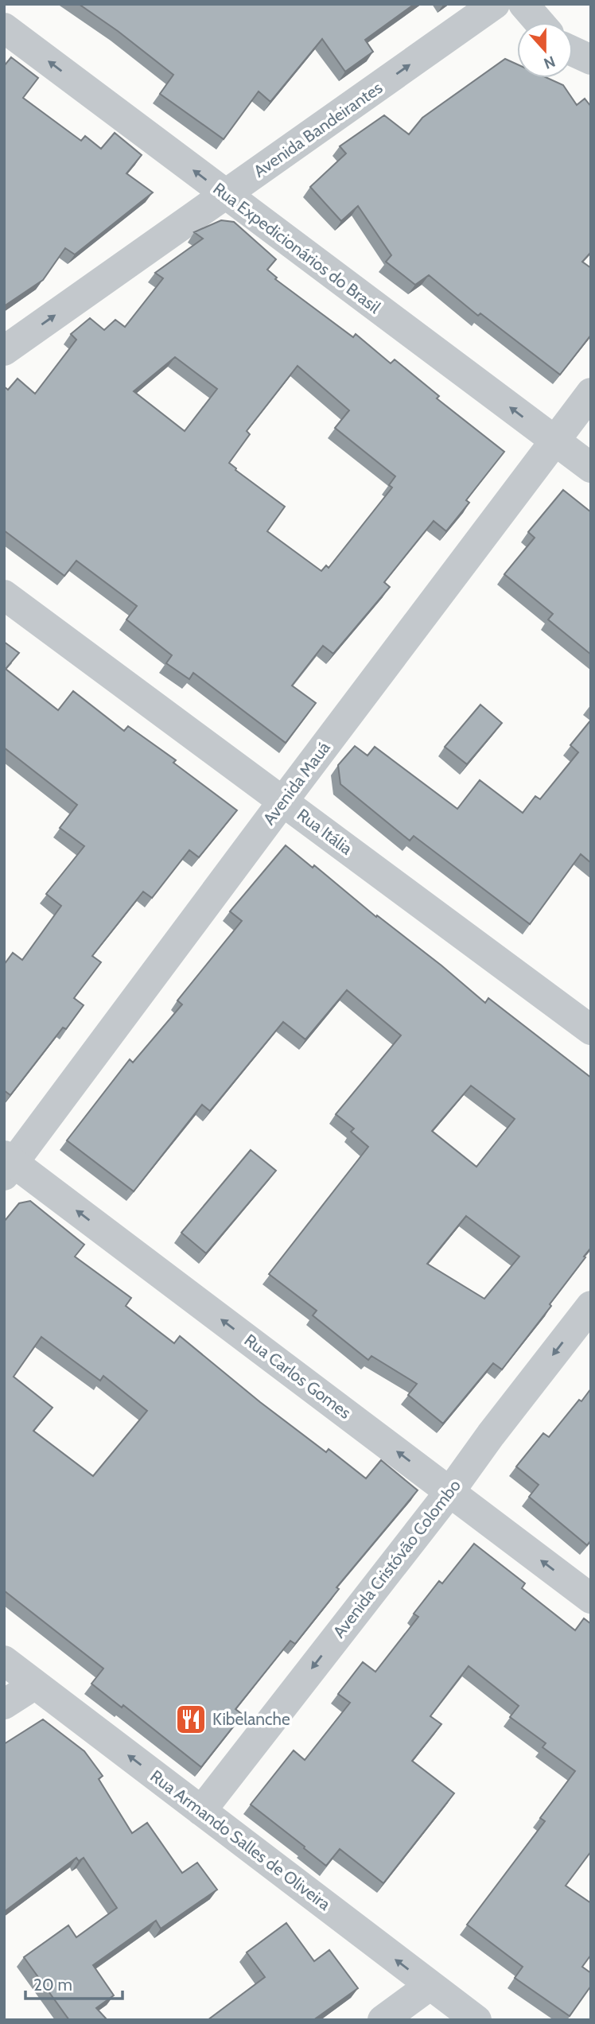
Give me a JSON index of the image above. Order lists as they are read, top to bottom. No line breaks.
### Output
{"streets":{"street":["Avenida Bandeirantes","Rua Expedicionários do Brasil","Avenida Mauá","Rua Itália","Rua Carlos Gomes","Avenida Cristóvão Colombo","Rua Armando Salles de Oliveira"]},"crossings":[["Avenida Bandeirantes","Rua Expedicionários do Brasil"],["Rua Expedicionários do Brasil","Avenida Mauá"],["Avenida Mauá","Rua Itália"],["Avenida Mauá","Rua Carlos Gomes"],["Rua Carlos Gomes","Avenida Cristóvão Colombo"],["Avenida Cristóvão Colombo","Rua Armando Salles de Oliveira"]],"one_way":["Avenida Bandeirantes","Rua Expedicionários do Brasil","Rua Carlos Gomes","Avenida Cristóvão Colombo","Rua Armando Salles de Oliveira"],"places":{"restaurant":["Kibelanche"]},"scale_bar":"20 m","north":"bottom"}
